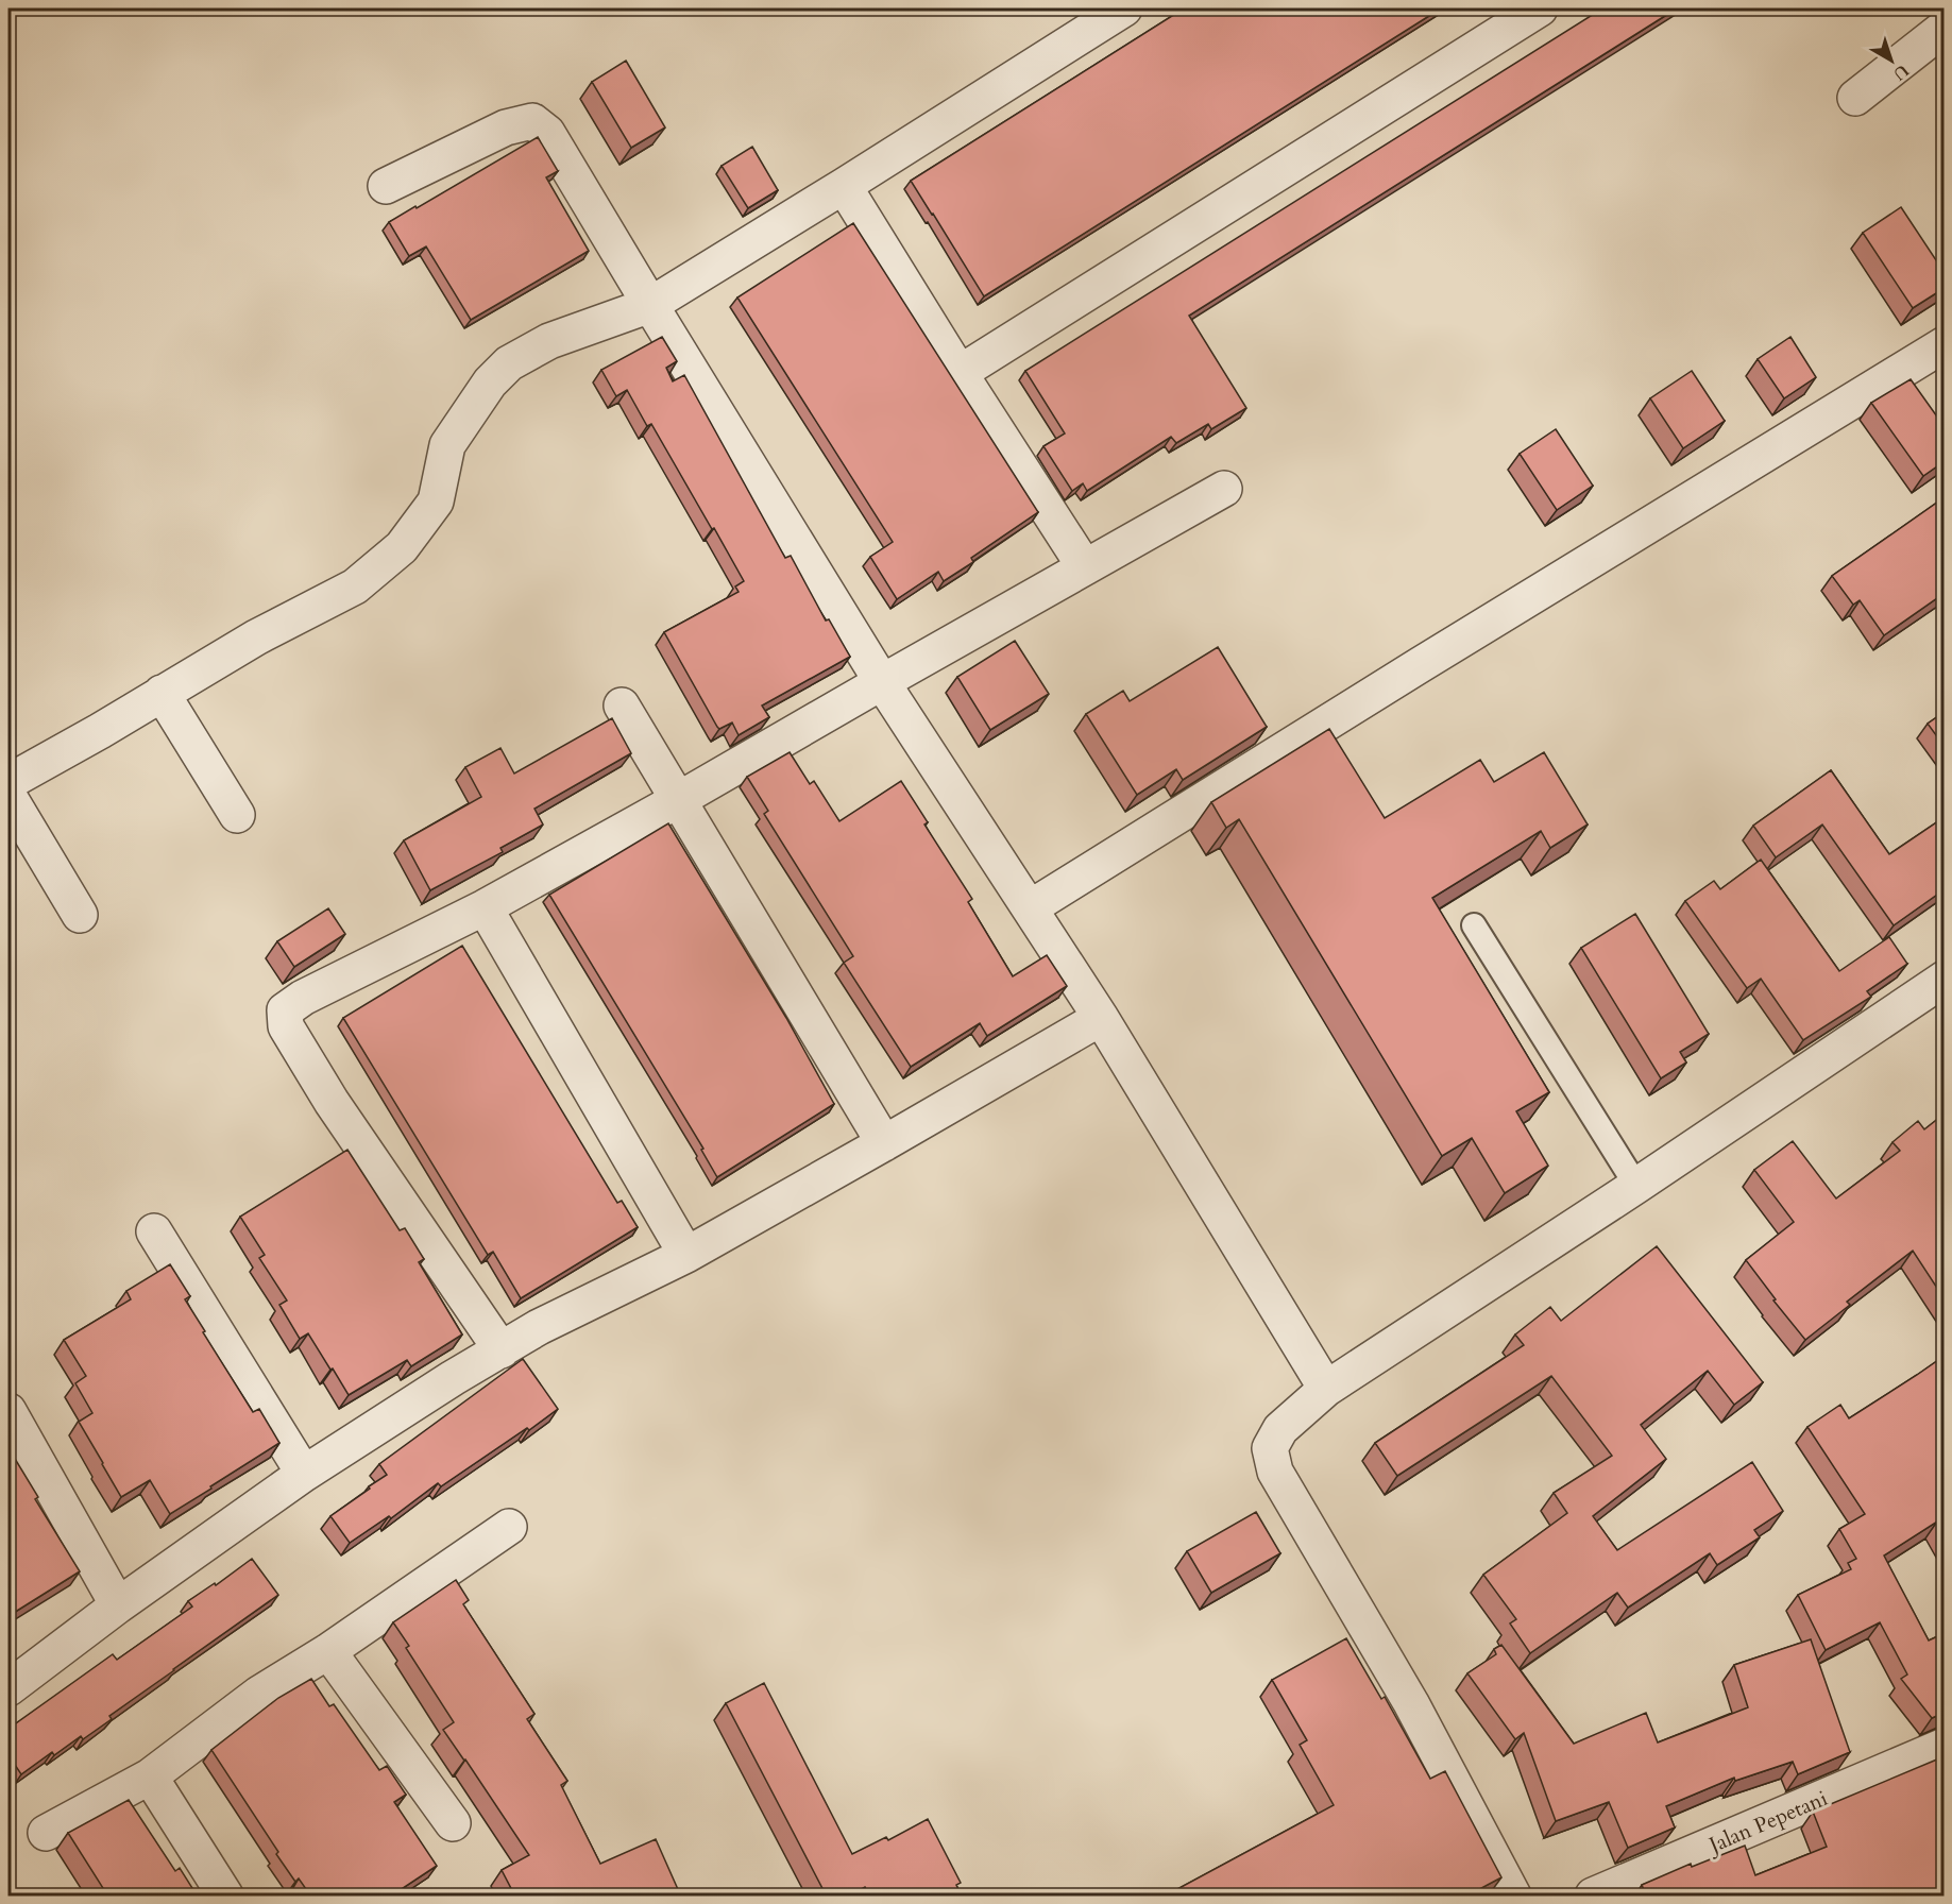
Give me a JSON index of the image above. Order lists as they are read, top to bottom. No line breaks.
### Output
{"streets":{"street":["Jalan Pepetani"]},"north":"bottom right"}
